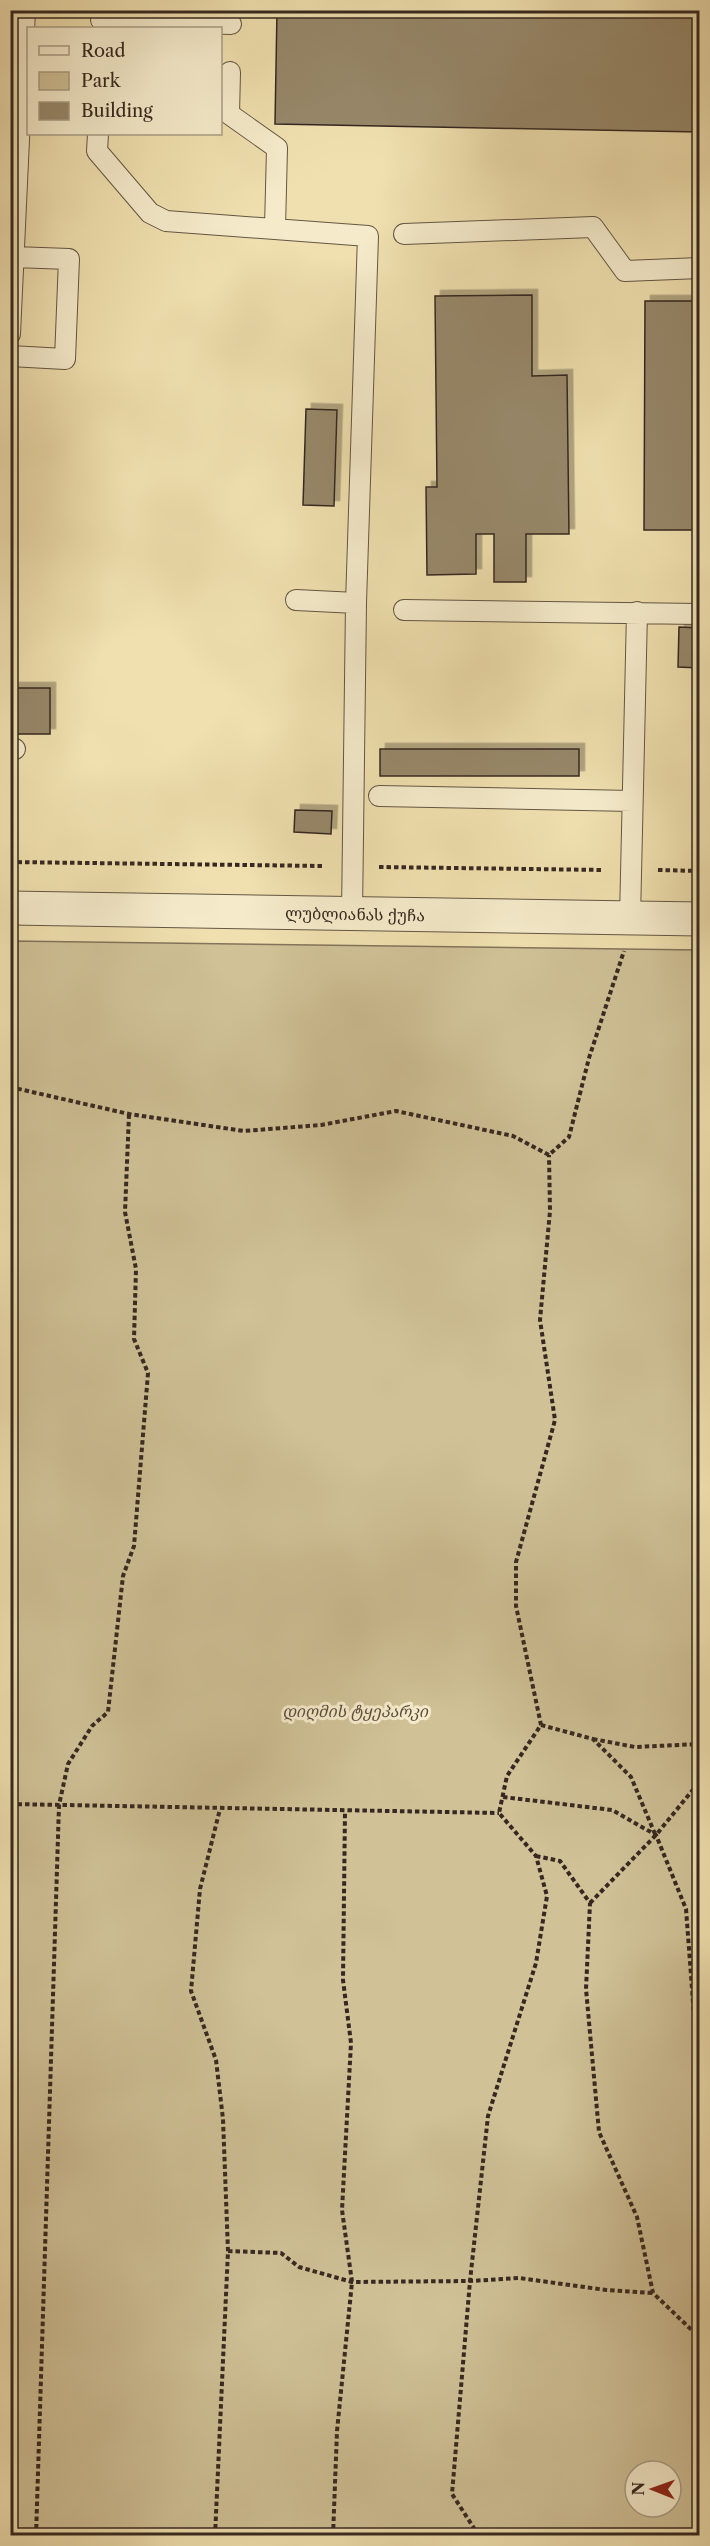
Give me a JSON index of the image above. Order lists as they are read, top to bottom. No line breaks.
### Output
{"streets":{"street":["ლუბლიანას ქუჩა"]},"parks":["დიღმის ტყეპარკი"],"legend":["Road","Park","Building"],"north":"left"}
